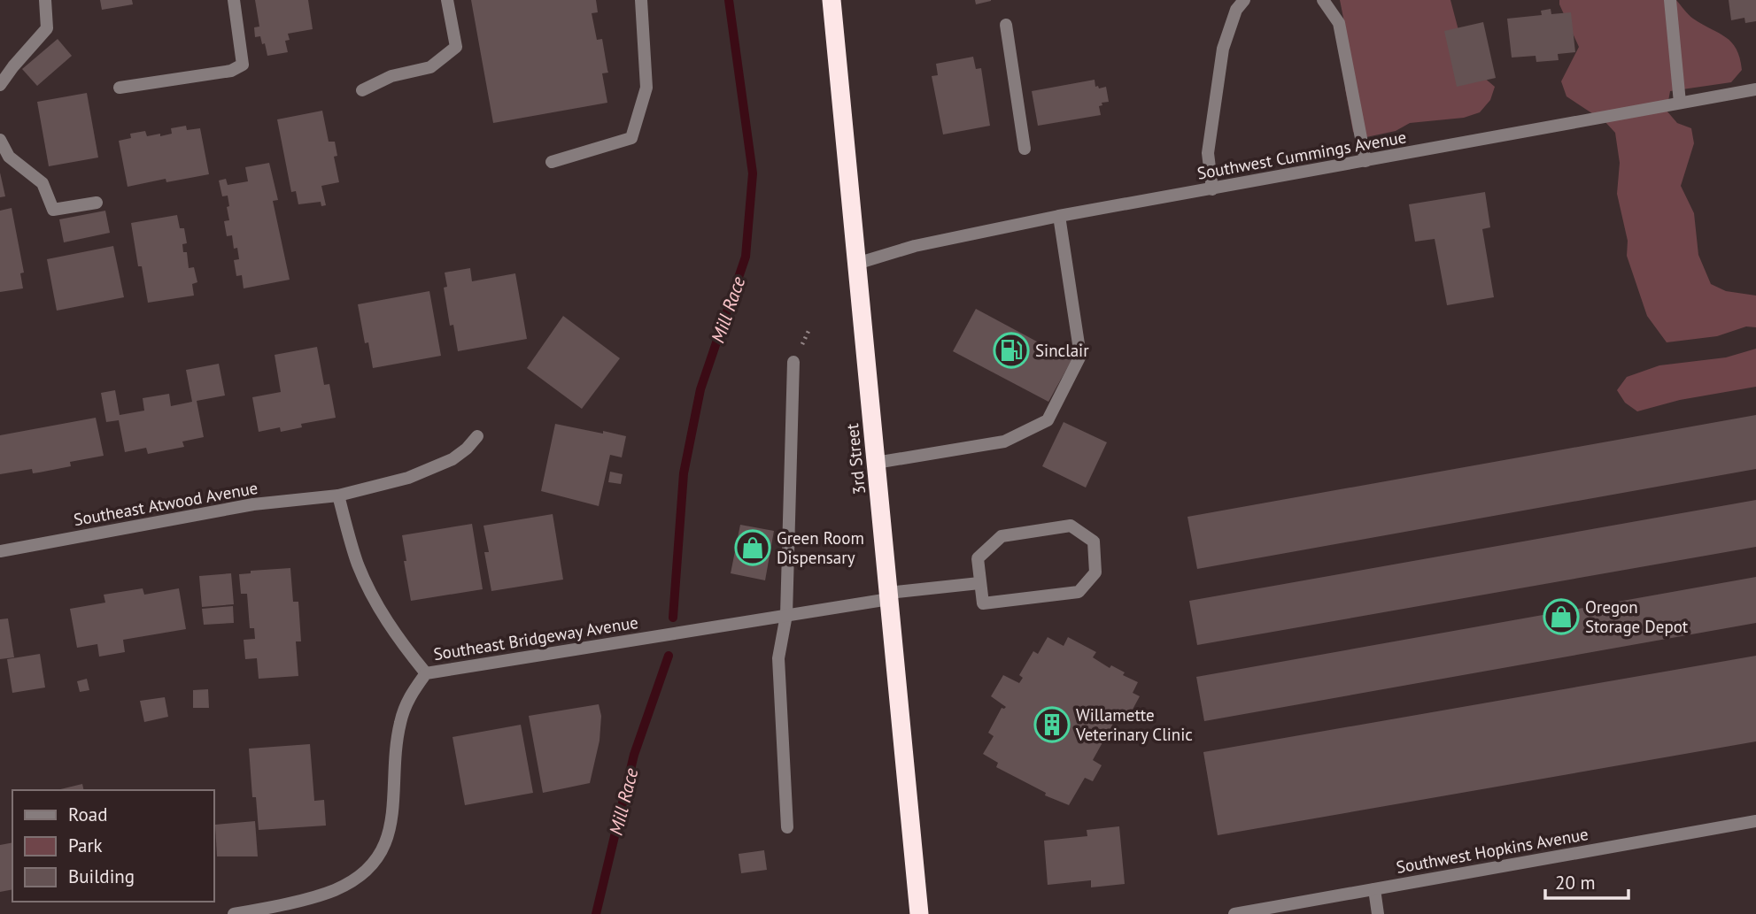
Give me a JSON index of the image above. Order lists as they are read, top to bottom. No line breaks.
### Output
{"streets":{"highway":["3rd Street"],"street":["Southwest Cummings Avenue","Southeast Atwood Avenue","Southeast Bridgeway Avenue","Southwest Hopkins Avenue"]},"crossings":[["Southwest Cummings Avenue","3rd Street"],["3rd Street","Southeast Bridgeway Avenue"]],"water":["Mill Race"],"places":{"fuel station":["Sinclair"],"shop":["Green Room Dispensary","Oregon Storage Depot"],"building":["Willamette Veterinary Clinic"]},"legend":["Road","Park","Building"],"scale_bar":"20 m"}
